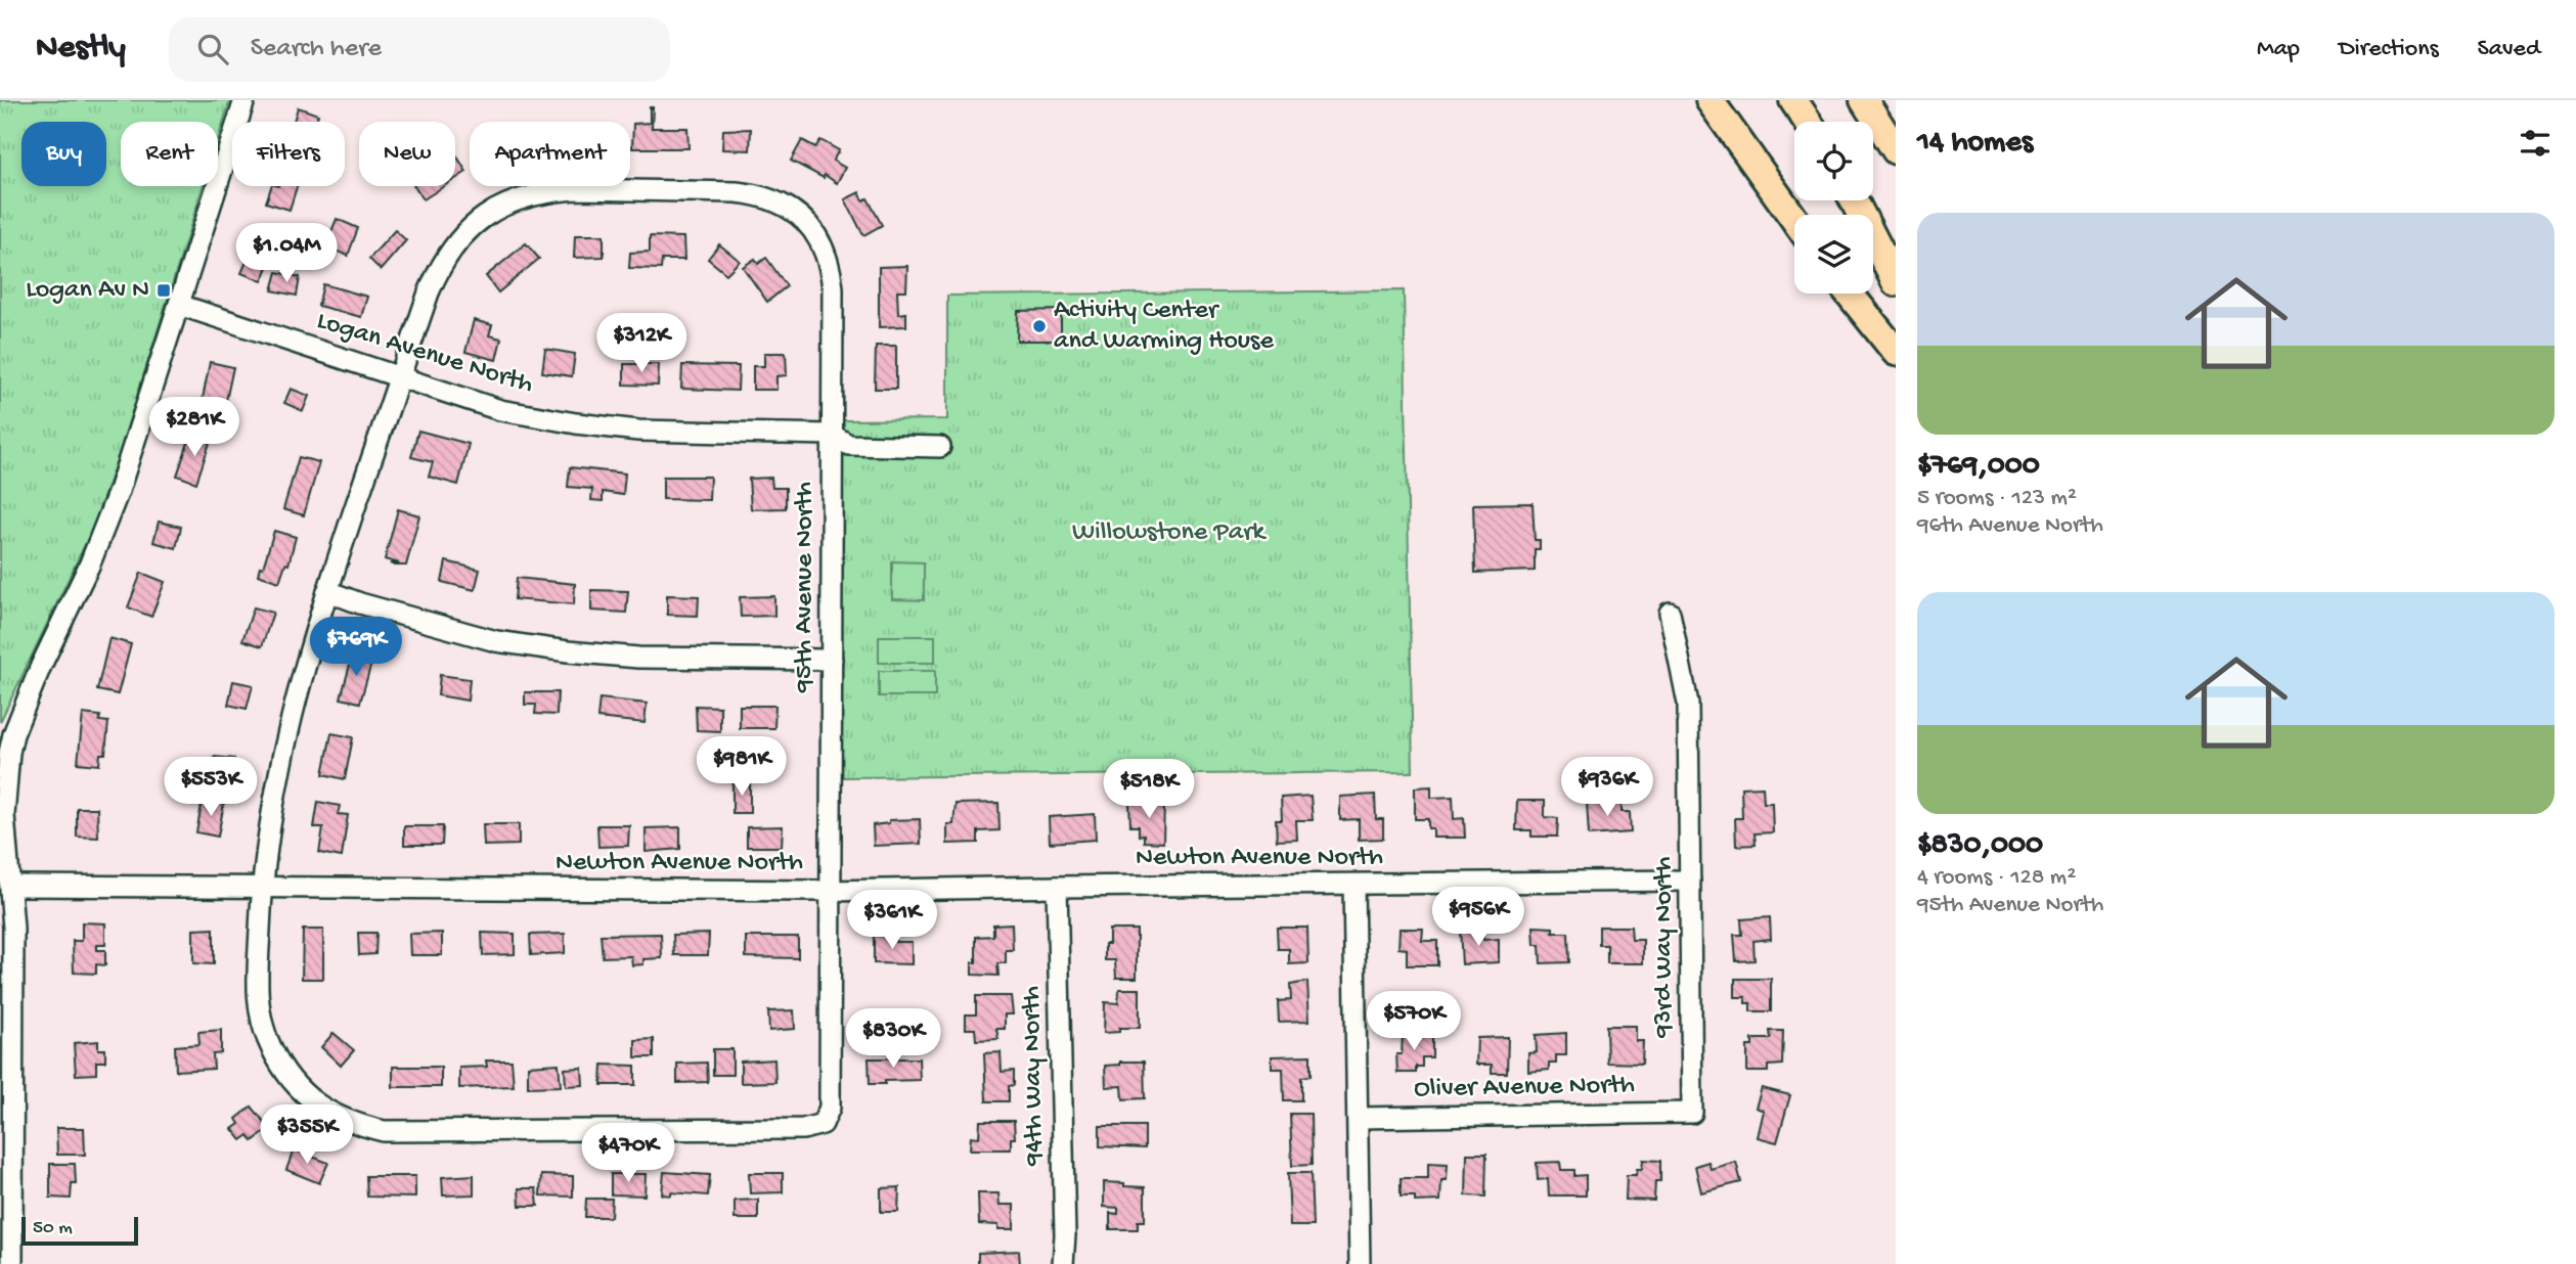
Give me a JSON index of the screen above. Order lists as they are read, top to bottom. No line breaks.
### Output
{"streets":{"street":["Logan Avenue North","95th Avenue North","Newton Avenue North","93rd Way North","94th Way North","Oliver Avenue North"]},"crossings":[["Logan Avenue North","95th Avenue North"],["95th Avenue North","Newton Avenue North"],["Newton Avenue North","93rd Way North"],["Newton Avenue North","94th Way North"],["93rd Way North","Oliver Avenue North"]],"parks":["Willowstone Park"],"places":{"transit":["Logan Av N"],"other":["Activity Center and Warming House"]},"scale_bar":"50 m","page":{"header":"Nestly","search":"Search here","nav":["Map","Directions","Saved"],"heading":"14 homes","chip":["Buy","Rent","Filters","New","Apartment"],"list":[{"name":"$769,000","note":"5 rooms · 123 m² · 96th Avenue North"},{"name":"$830,000","note":"4 rooms · 128 m² · 95th Avenue North"}],"price":["$1.04M","$312K","$281K","$769K","$981K","$553K","$936K","$518K","$956K","$361K","$570K","$830K","$355K","$470K"],"scale":"50 m"}}
